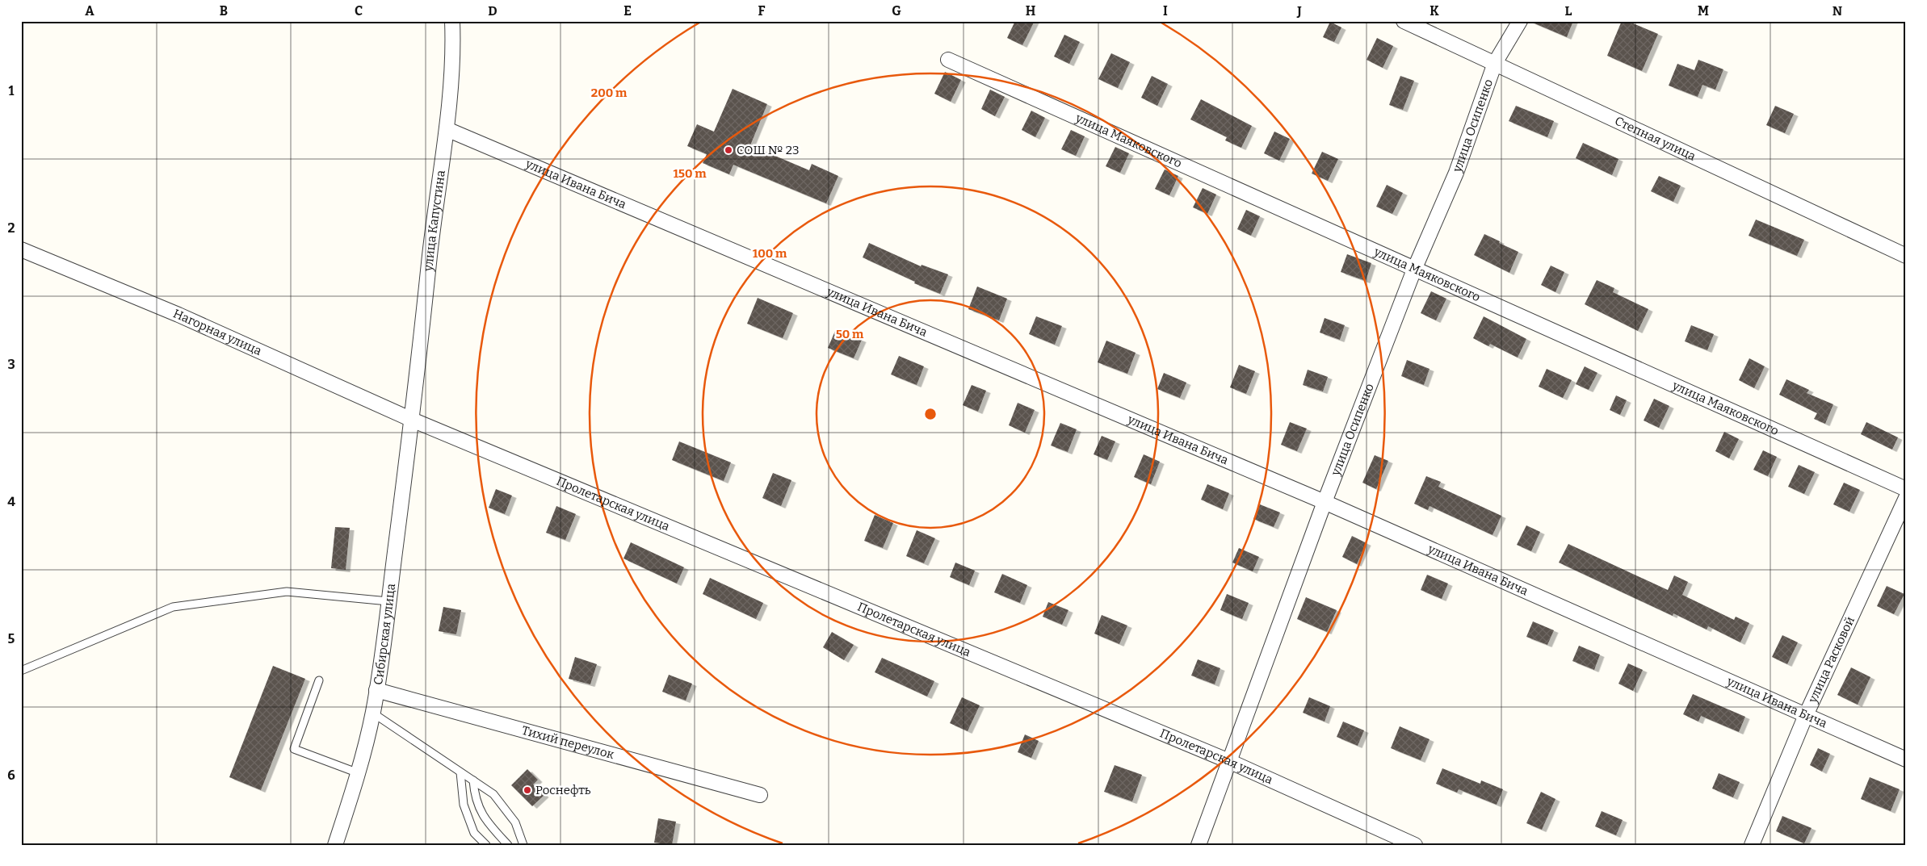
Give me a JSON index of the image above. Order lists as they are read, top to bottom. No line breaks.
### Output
{"streets":{"street":["улица Осипенко","Степная улица","улица Маяковского","улица Ивана Бича","улица Капустина","Нагорная улица","Пролетарская улица","Сибирская улица","улица Расковой","Тихий переулок"]},"crossings":[["улица Осипенко","Степная улица"],["улица Осипенко","улица Маяковского"],["улица Осипенко","улица Ивана Бича"],["улица Осипенко","Пролетарская улица"],["улица Ивана Бича","улица Капустина"],["улица Ивана Бича","улица Расковой"],["улица Капустина","Нагорная улица"],["улица Капустина","Пролетарская улица"],["улица Капустина","Сибирская улица"],["Нагорная улица","Пролетарская улица"],["Нагорная улица","Сибирская улица"],["Пролетарская улица","Сибирская улица"],["Сибирская улица","Тихий переулок"]],"places":["СОШ № 23","Роснефть"],"grid":{"columns":["A","B","C","D","E","F","G","H","I","J","K","L","M","N"],"rows":["1","2","3","4","5","6"]},"rings":["200 m","150 m","100 m","50 m"]}
